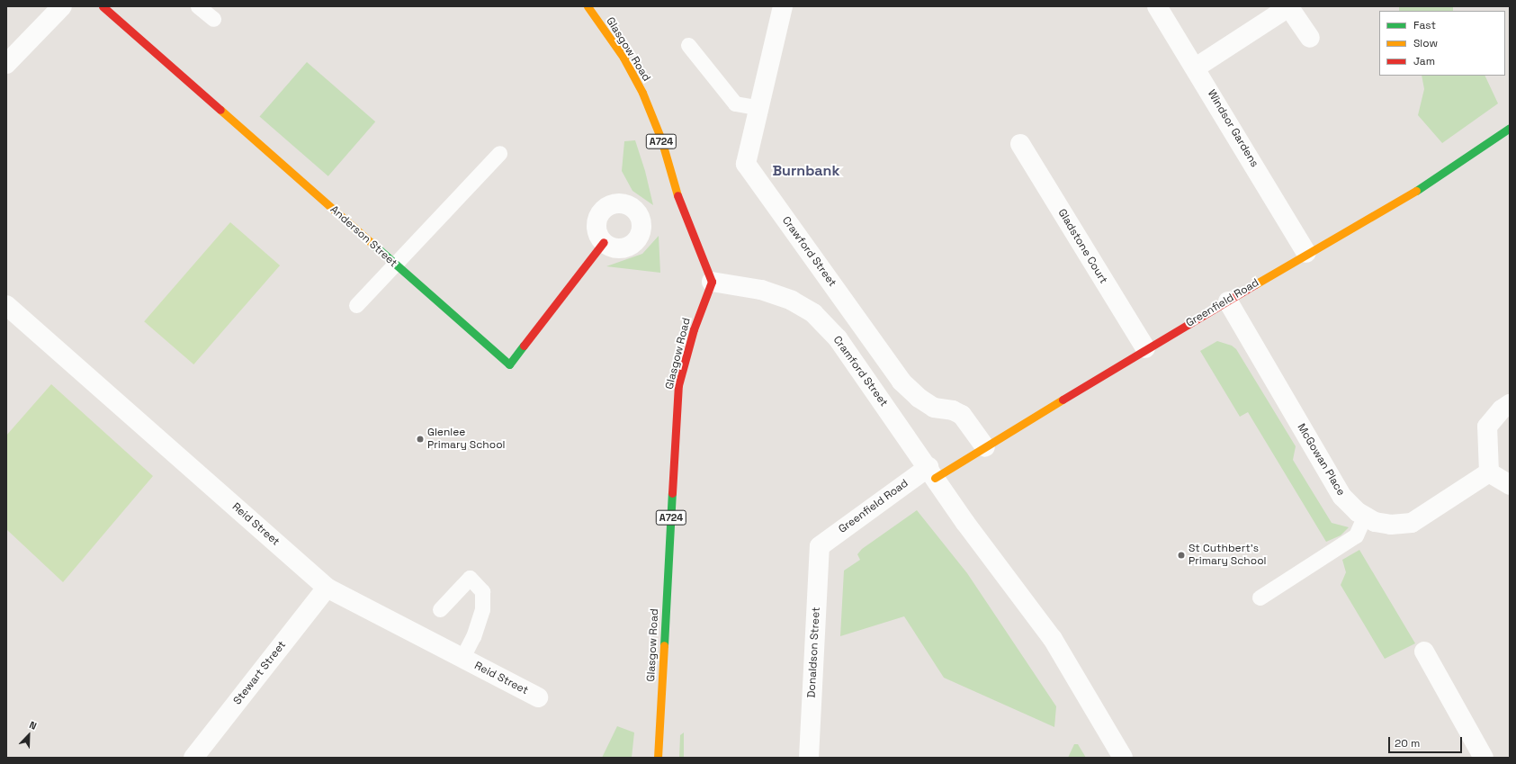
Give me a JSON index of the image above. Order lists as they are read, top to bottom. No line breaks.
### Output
{"streets":{"street":["Glasgow Road","Windsor Gardens","A724","Anderson Street","Gladstone Court","Crawford Street","Greenfield Road","Cramford Street","McGowan Place","Reid Street","Donaldson Street","Stewart Street"]},"crossings":[["Glasgow Road","Cramford Street"],["Windsor Gardens","Greenfield Road"],["Gladstone Court","Greenfield Road"],["Crawford Street","Greenfield Road"],["Greenfield Road","Cramford Street"],["Greenfield Road","McGowan Place"],["Greenfield Road","Donaldson Street"],["Reid Street","Stewart Street"]],"districts":["Burnbank"],"places":["Glenlee Primary School","St Cuthbert's Primary School"],"legend":["Fast","Slow","Jam"],"scale_bar":"20 m","north":"top right"}
